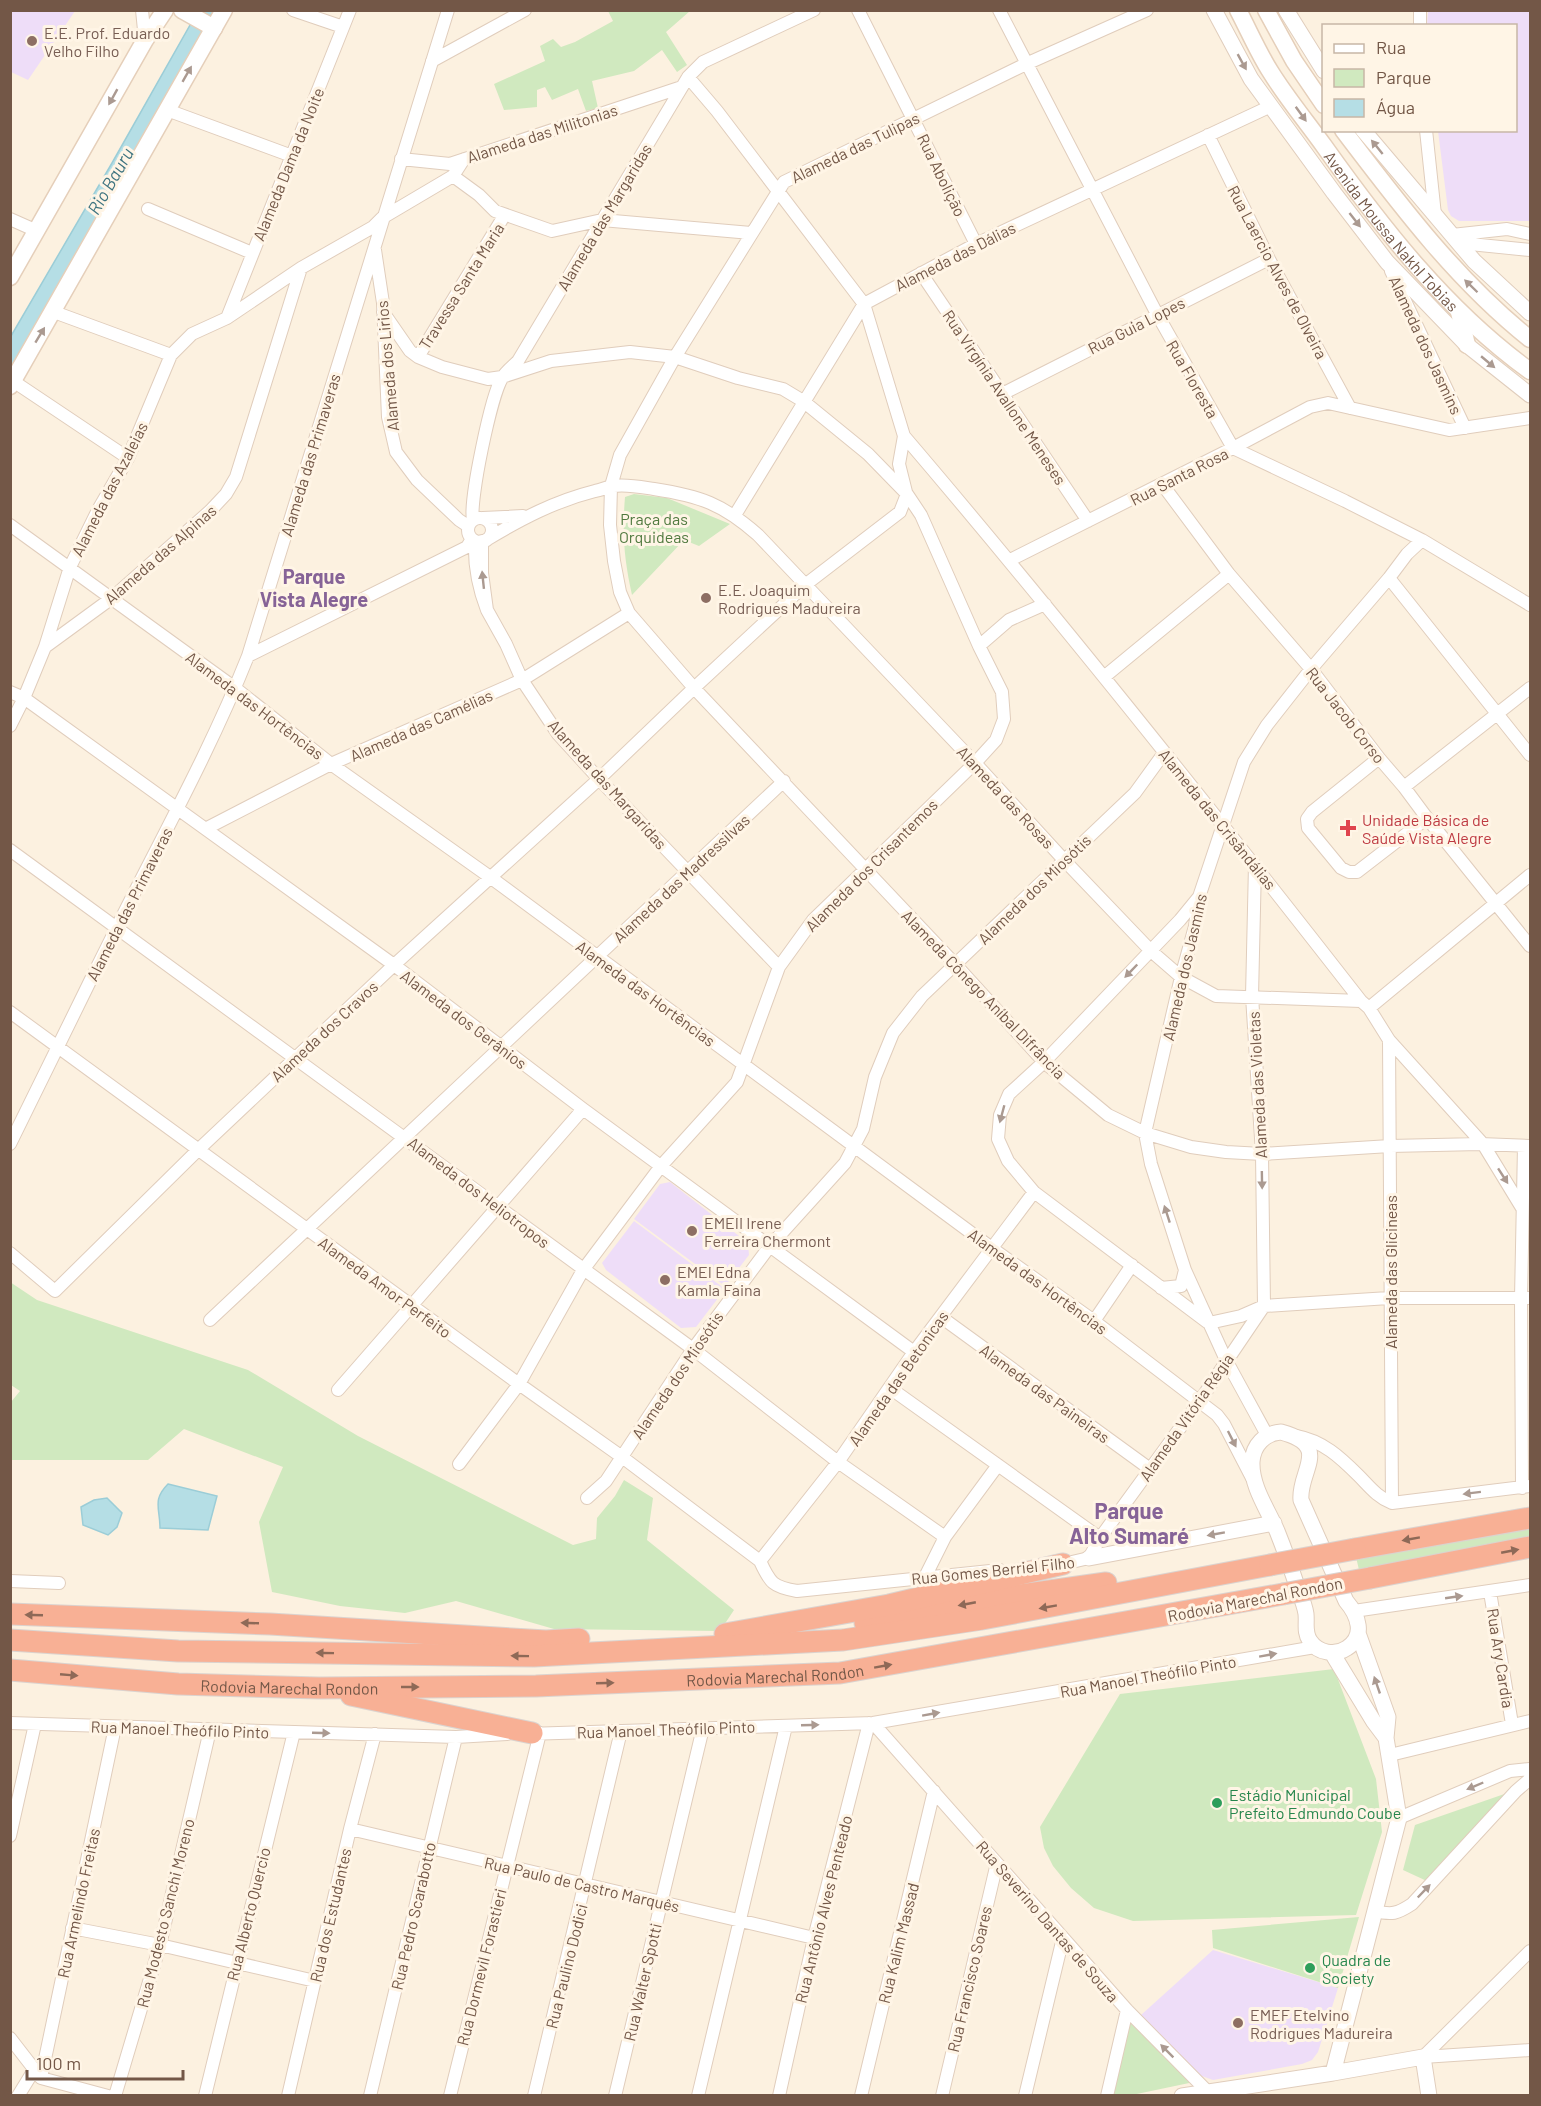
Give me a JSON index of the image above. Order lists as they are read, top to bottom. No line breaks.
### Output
{"streets":{"highway":["Rodovia Marechal Rondon"],"main road":["Avenida Moussa Nakhl Tobias"],"street":["Alameda das Militonias","Alameda das Tulipas","Alameda Dama da Noite","Rua Abolição","Alameda das Margaridas","Alameda das Dálias","Rua Laercio Alves de Olveira","Travessa Santa Maria","Rua Guia Lopes","Alameda dos Jasmins","Alameda dos Lirios","Rua Floresta","Rua Virgínia Avallone Meneses","Alameda das Primaveras","Rua Santa Rosa","Alameda das Azaleias","Alameda das Alpinas","Alameda das Hortências","Rua Jacob Corso","Alameda das Camélias","Alameda das Rosas","Alameda das Crisândálias","Alameda dos Crisantemos","Alameda das Madressilvas","Alameda dos Miosótis","Alameda Cônego Aníbal Difrância","Alameda dos Gerânios","Alameda dos Cravos","Alameda das Violetas","Alameda dos Heliotropos","Alameda das Glicineas","Alameda Amor Perfeito","Alameda das Betonicas","Alameda das Paineiras","Alameda Vitória Régia","Rua Gomes Berriel Filho","Rua Ary Cardia","Rua Manoel Theófilo Pinto","Rua Paulo de Castro Marquês","Rua Armelindo Freitas","Rua Antônio Alves Penteado","Rua Modesto Sanchi Moreno","Rua Alberto Quercio","Rua dos Estudantes","Rua Pedro Scarabotto","Rua Severino Dantas de Souza","Rua Kalim Massad","Rua Paulino Dodici","Rua Dormevil Forastieri","Rua Francisco Soares","Rua Walter Spotti"]},"crossings":[["Alameda das Militonias","Alameda das Margaridas"],["Alameda das Militonias","Alameda das Primaveras"],["Alameda das Militonias","Alameda das Azaleias"],["Alameda das Tulipas","Rua Abolição"],["Alameda das Tulipas","Rua Floresta"],["Alameda das Tulipas","Alameda das Camélias"],["Alameda das Tulipas","Alameda das Rosas"],["Alameda das Tulipas","Alameda Cônego Aníbal Difrância"],["Alameda Dama da Noite","Alameda das Azaleias"],["Rua Abolição","Alameda das Dálias"],["Alameda das Margaridas","Alameda dos Lirios"],["Alameda das Margaridas","Alameda das Camélias"],["Alameda das Margaridas","Alameda dos Crisantemos"],["Alameda das Margaridas","Alameda das Madressilvas"],["Alameda das Margaridas","Alameda dos Cravos"],["Alameda das Dálias","Rua Laercio Alves de Olveira"],["Alameda das Dálias","Rua Floresta"],["Alameda das Dálias","Rua Virgínia Avallone Meneses"],["Alameda das Dálias","Alameda das Rosas"],["Rua Laercio Alves de Olveira","Rua Guia Lopes"],["Rua Laercio Alves de Olveira","Rua Santa Rosa"],["Rua Guia Lopes","Rua Floresta"],["Rua Guia Lopes","Rua Virgínia Avallone Meneses"],["Alameda dos Jasmins","Rua Santa Rosa"],["Alameda dos Jasmins","Rua Jacob Corso"],["Alameda dos Jasmins","Alameda das Rosas"],["Alameda dos Jasmins","Alameda das Crisândálias"],["Alameda dos Jasmins","Alameda Cônego Aníbal Difrância"],["Alameda dos Jasmins","Alameda Vitória Régia"],["Alameda dos Lirios","Alameda das Primaveras"],["Rua Floresta","Rua Santa Rosa"],["Rua Virgínia Avallone Meneses","Rua Santa Rosa"],["Alameda das Primaveras","Alameda das Azaleias"],["Alameda das Primaveras","Alameda das Hortências"],["Alameda das Primaveras","Alameda dos Gerânios"],["Alameda das Primaveras","Alameda dos Heliotropos"],["Alameda das Primaveras","Alameda Amor Perfeito"],["Rua Santa Rosa","Rua Jacob Corso"],["Rua Santa Rosa","Alameda das Crisândálias"],["Alameda das Azaleias","Alameda das Alpinas"],["Alameda das Azaleias","Alameda das Hortências"],["Alameda das Azaleias","Alameda dos Gerânios"],["Alameda das Alpinas","Alameda das Hortências"],["Alameda das Hortências","Alameda das Camélias"],["Alameda das Hortências","Alameda dos Crisantemos"],["Alameda das Hortências","Alameda das Madressilvas"],["Alameda das Hortências","Alameda dos Miosótis"],["Alameda das Hortências","Alameda dos Cravos"],["Alameda das Hortências","Alameda das Betonicas"],["Alameda das Hortências","Alameda Vitória Régia"],["Alameda das Camélias","Alameda Cônego Aníbal Difrância"],["Alameda das Camélias","Alameda dos Gerânios"],["Alameda das Rosas","Alameda das Crisândálias"],["Alameda das Rosas","Alameda dos Crisantemos"],["Alameda das Rosas","Alameda dos Miosótis"],["Alameda das Rosas","Alameda dos Cravos"],["Alameda das Rosas","Alameda das Violetas"],["Alameda das Crisândálias","Alameda dos Miosótis"],["Alameda das Crisândálias","Alameda Cônego Aníbal Difrância"],["Alameda das Crisândálias","Alameda das Violetas"],["Alameda das Crisândálias","Alameda das Glicineas"],["Alameda dos Crisantemos","Alameda Cônego Aníbal Difrância"],["Alameda dos Crisantemos","Alameda dos Gerânios"],["Alameda dos Crisantemos","Alameda dos Heliotropos"],["Alameda dos Crisantemos","Alameda Amor Perfeito"],["Alameda das Madressilvas","Alameda Cônego Aníbal Difrância"],["Alameda das Madressilvas","Alameda dos Gerânios"],["Alameda das Madressilvas","Alameda dos Heliotropos"],["Alameda das Madressilvas","Alameda Amor Perfeito"],["Alameda dos Miosótis","Alameda Cônego Aníbal Difrância"],["Alameda dos Miosótis","Alameda dos Gerânios"],["Alameda dos Miosótis","Alameda dos Heliotropos"],["Alameda dos Miosótis","Alameda Amor Perfeito"],["Alameda Cônego Aníbal Difrância","Alameda dos Cravos"],["Alameda Cônego Aníbal Difrância","Alameda das Violetas"],["Alameda Cônego Aníbal Difrância","Alameda das Glicineas"],["Alameda dos Gerânios","Alameda dos Cravos"],["Alameda dos Gerânios","Alameda das Betonicas"],["Alameda dos Cravos","Alameda dos Heliotropos"],["Alameda dos Cravos","Alameda Amor Perfeito"],["Alameda das Violetas","Alameda Vitória Régia"],["Alameda dos Heliotropos","Alameda das Betonicas"],["Alameda Amor Perfeito","Alameda das Betonicas"],["Alameda Amor Perfeito","Rua Gomes Berriel Filho"],["Alameda das Betonicas","Alameda das Paineiras"],["Alameda das Betonicas","Rua Gomes Berriel Filho"],["Alameda das Paineiras","Alameda Vitória Régia"],["Alameda Vitória Régia","Rua Gomes Berriel Filho"],["Rua Manoel Theófilo Pinto","Rua Armelindo Freitas"],["Rua Manoel Theófilo Pinto","Rua Antônio Alves Penteado"],["Rua Manoel Theófilo Pinto","Rua Modesto Sanchi Moreno"],["Rua Manoel Theófilo Pinto","Rua Alberto Quercio"],["Rua Manoel Theófilo Pinto","Rua dos Estudantes"],["Rua Manoel Theófilo Pinto","Rua Pedro Scarabotto"],["Rua Manoel Theófilo Pinto","Rua Severino Dantas de Souza"],["Rua Manoel Theófilo Pinto","Rua Paulino Dodici"],["Rua Manoel Theófilo Pinto","Rua Dormevil Forastieri"],["Rua Manoel Theófilo Pinto","Rua Walter Spotti"],["Rua Paulo de Castro Marquês","Rua Antônio Alves Penteado"],["Rua Paulo de Castro Marquês","Rua dos Estudantes"],["Rua Paulo de Castro Marquês","Rua Pedro Scarabotto"],["Rua Paulo de Castro Marquês","Rua Paulino Dodici"],["Rua Paulo de Castro Marquês","Rua Dormevil Forastieri"],["Rua Paulo de Castro Marquês","Rua Walter Spotti"],["Rua Antônio Alves Penteado","Rua Severino Dantas de Souza"],["Rua Severino Dantas de Souza","Rua Kalim Massad"],["Rua Severino Dantas de Souza","Rua Francisco Soares"]],"one_way":["Rua Gomes Berriel Filho","Rua Manoel Theófilo Pinto"],"districts":["Parque Vista Alegre","Parque Alto Sumaré"],"water":["Rio Bauru"],"parks":["Praça das Orquideas"],"places":{"other":["E.E. Prof. Eduardo Velho Filho","E.E. Joaquim Rodrigues Madureira","EMEII Irene Ferreira Chermont","EMEI Edna Kamla Faina","Estádio Municipal Prefeito Edmundo Coube","Quadra de Society","EMEF Etelvino Rodrigues Madureira"],"health":["Unidade Básica de Saúde Vista Alegre"]},"legend":["Rua","Parque","Água"],"scale_bar":"100 m"}
